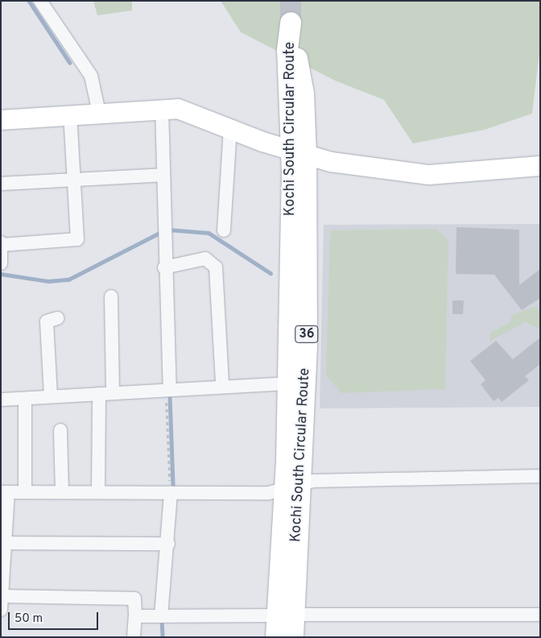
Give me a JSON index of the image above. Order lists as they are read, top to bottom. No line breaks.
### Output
{"streets":{"main road":["Kochi South Circular Route","36"]},"scale_bar":"50 m"}
